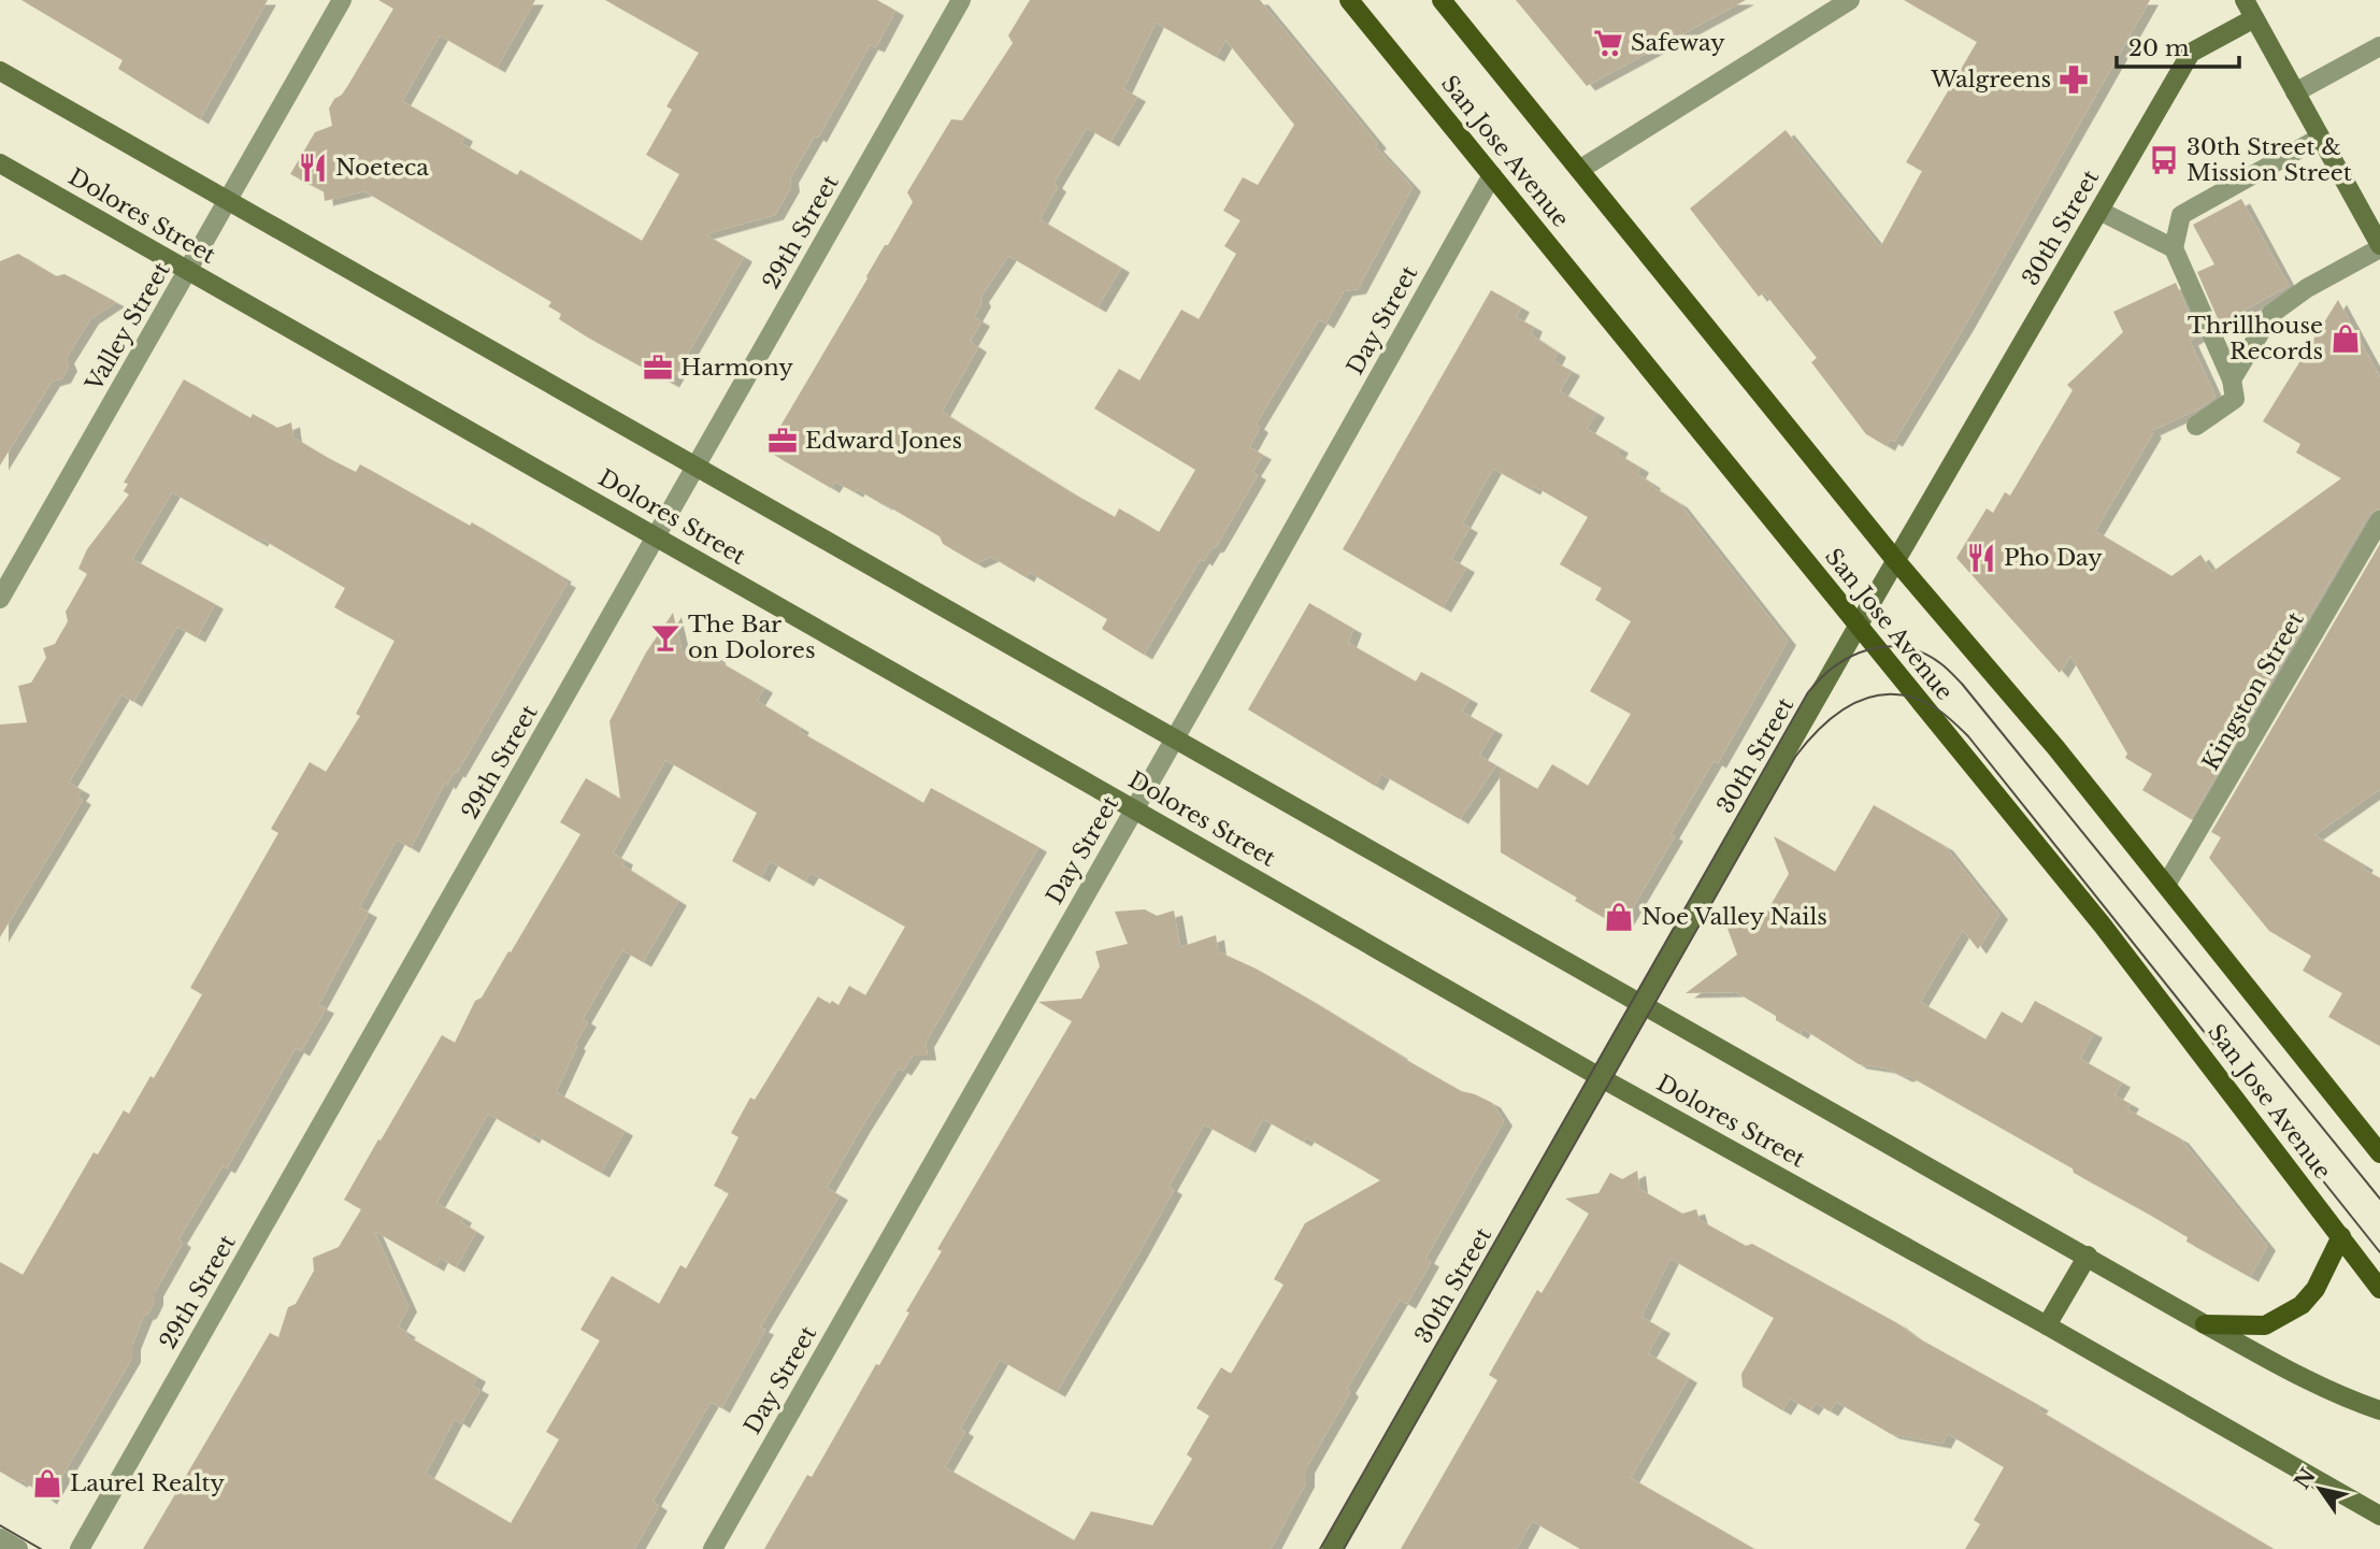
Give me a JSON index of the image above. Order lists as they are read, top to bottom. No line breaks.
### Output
{"streets":{"main road":["San Jose Avenue","Dolores Street","30th Street"],"street":["29th Street","Day Street","Valley Street","Kingston Street"]},"crossings":[["San Jose Avenue","30th Street"],["San Jose Avenue","Day Street"],["San Jose Avenue","Kingston Street"],["Dolores Street","30th Street"],["Dolores Street","29th Street"],["Dolores Street","Day Street"],["Dolores Street","Valley Street"]],"places":{"supermarket":["Safeway"],"pharmacy":["Walgreens"],"bus stop":["30th Street & Mission Street"],"restaurant":["Noeteca","Pho Day"],"shop":["Thrillhouse Records","Noe Valley Nails","Laurel Realty"],"office":["Harmony","Edward Jones"],"bar":["The Bar on Dolores"]},"scale_bar":"20 m","north":"top left"}
